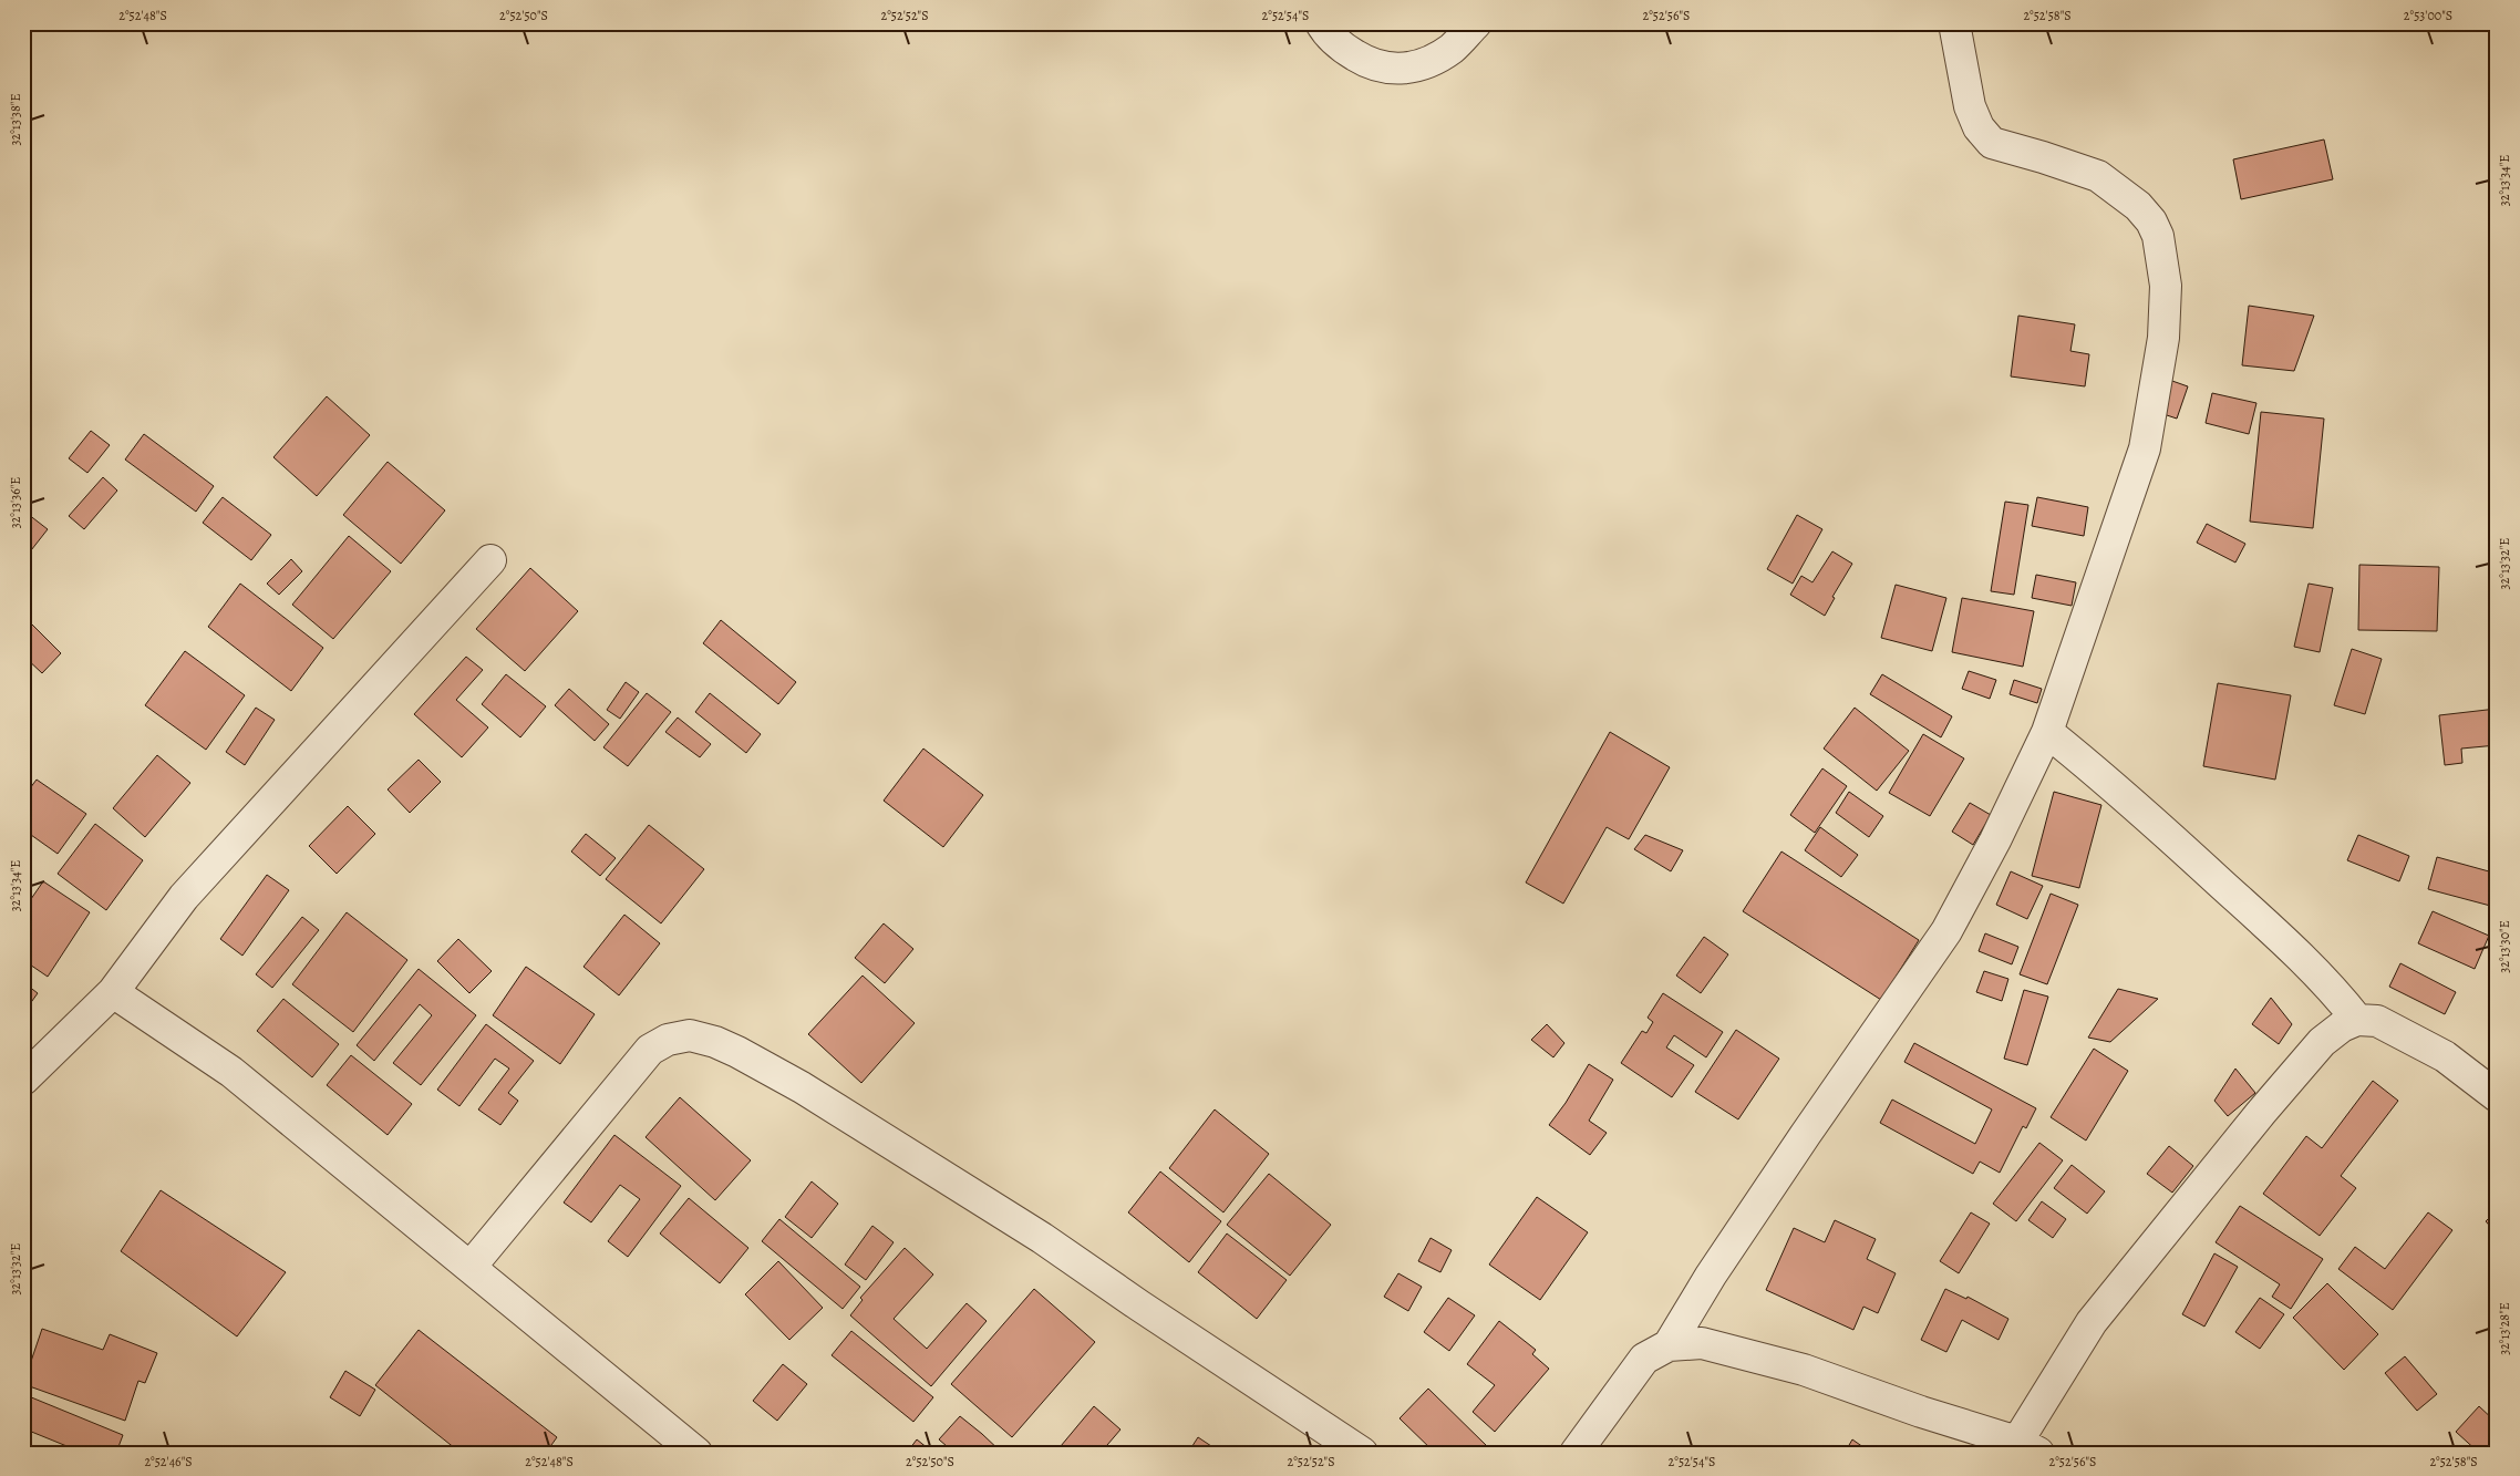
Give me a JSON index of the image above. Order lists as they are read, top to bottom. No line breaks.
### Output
{"coordinates":["2°52'48\"S","2°52'50\"S","2°52'52\"S","2°52'54\"S","2°52'56\"S","2°52'58\"S","2°53'00\"S","32°13'38\"E","32°13'34\"E","32°13'36\"E","32°13'32\"E","32°13'30\"E","32°13'28\"E","2°52'46\"S"]}
